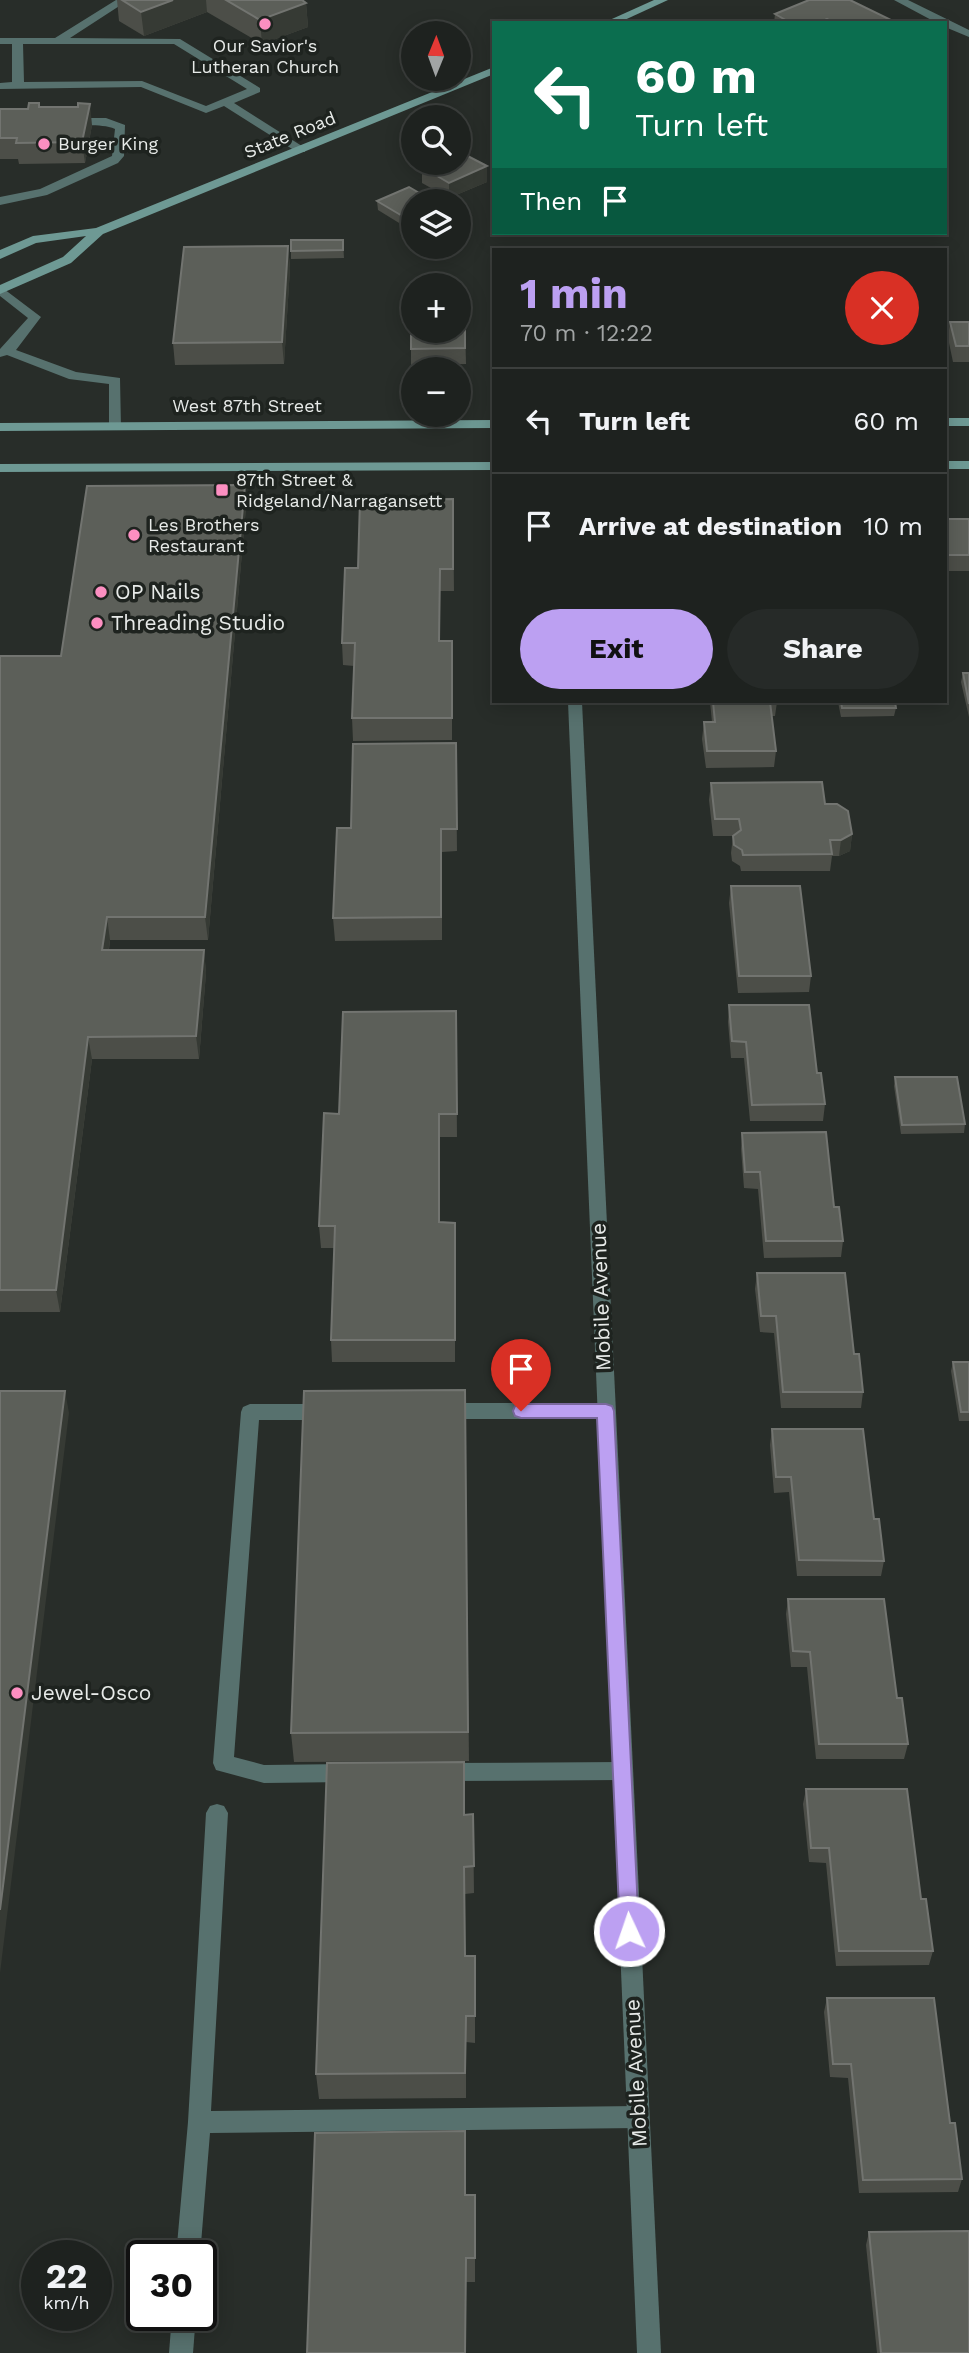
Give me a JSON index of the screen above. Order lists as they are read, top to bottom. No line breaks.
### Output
{"streets":{"main road":["State Road","West 87th Street"],"street":["Mobile Avenue"]},"places":{"other":["Our Savior's Lutheran Church","Burger King","Les Brothers Restaurant","OP Nails","Threading Studio","Jewel-Osco"],"transit":["87th Street & Ridgeland/Narragansett"]},"north":"top","page":{"map_buttons":["+","−"],"turn":["60 m","Turn left"],"then":"Then","heading":["1 min","70 m · 12:22"],"list":[{"name":"Turn left","value":"60 m"},{"name":"Arrive at destination","value":"10 m"}],"buttons":["Exit","Share"],"speed":"22 km/h","limit":"30"}}
